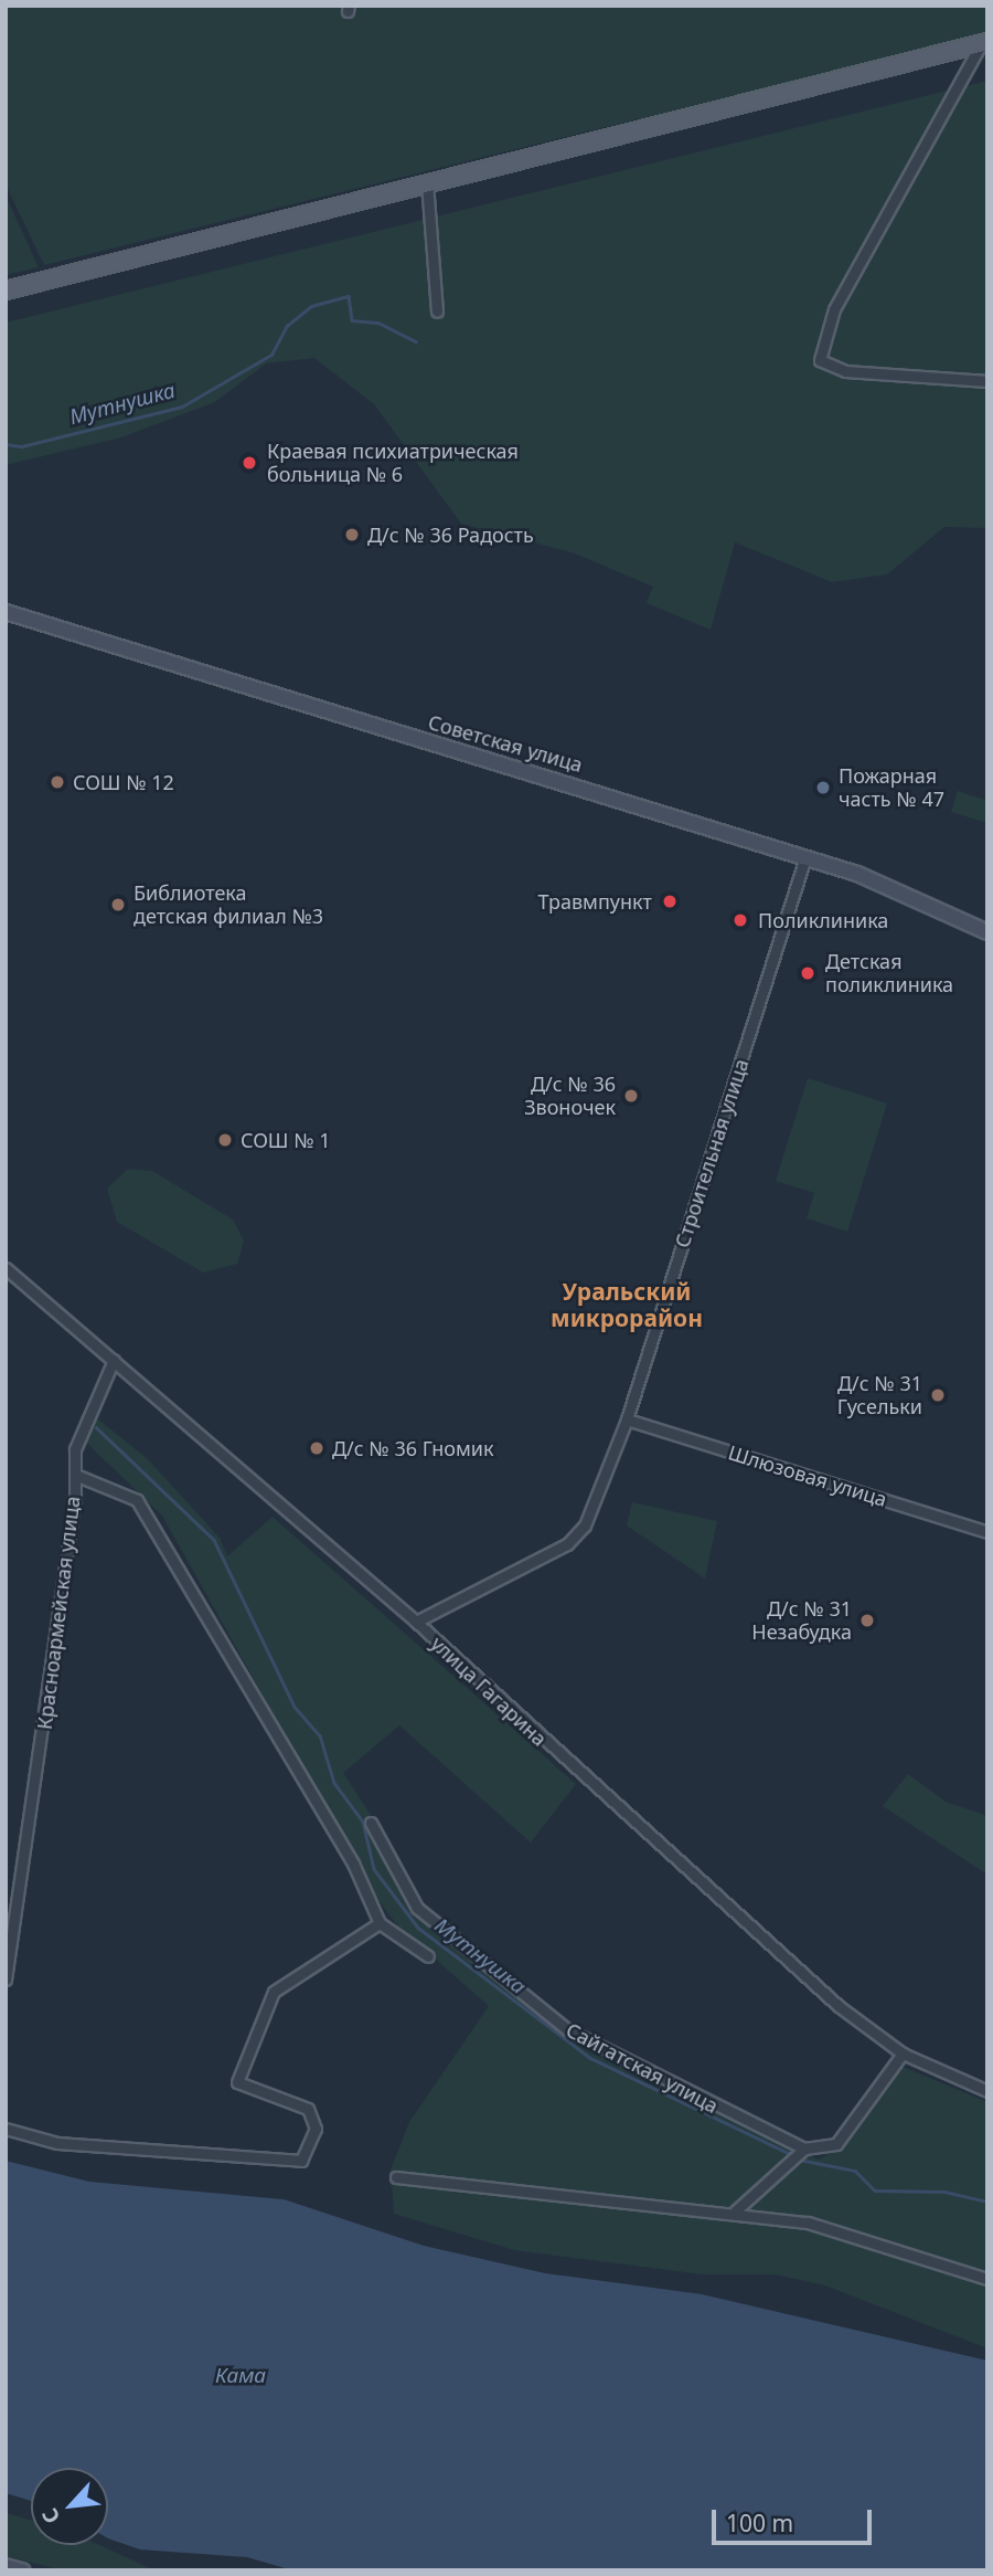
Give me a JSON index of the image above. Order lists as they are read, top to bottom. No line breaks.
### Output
{"streets":{"main road":["Советская улица"],"street":["Строительная улица","Шлюзовая улица","Красноармейская улица","улица Гагарина","Сайгатская улица"]},"crossings":[["Советская улица","Строительная улица"],["Строительная улица","Шлюзовая улица"],["Строительная улица","улица Гагарина"]],"districts":["Уральский микрорайон"],"water":["Мутнушка","Кама"],"places":["Краевая психиатрическая больница № 6","Д/с № 36 Радость","СОШ № 12","Пожарная часть № 47","Травмпункт","Библиотека детская филиал №3","Поликлиника","Детская поликлиника","Д/с № 36 Звоночек","СОШ № 1","Д/с № 31 Гусельки","Д/с № 36 Гномик","Д/с № 31 Незабудка"],"scale_bar":"100 m","north":"bottom left"}
